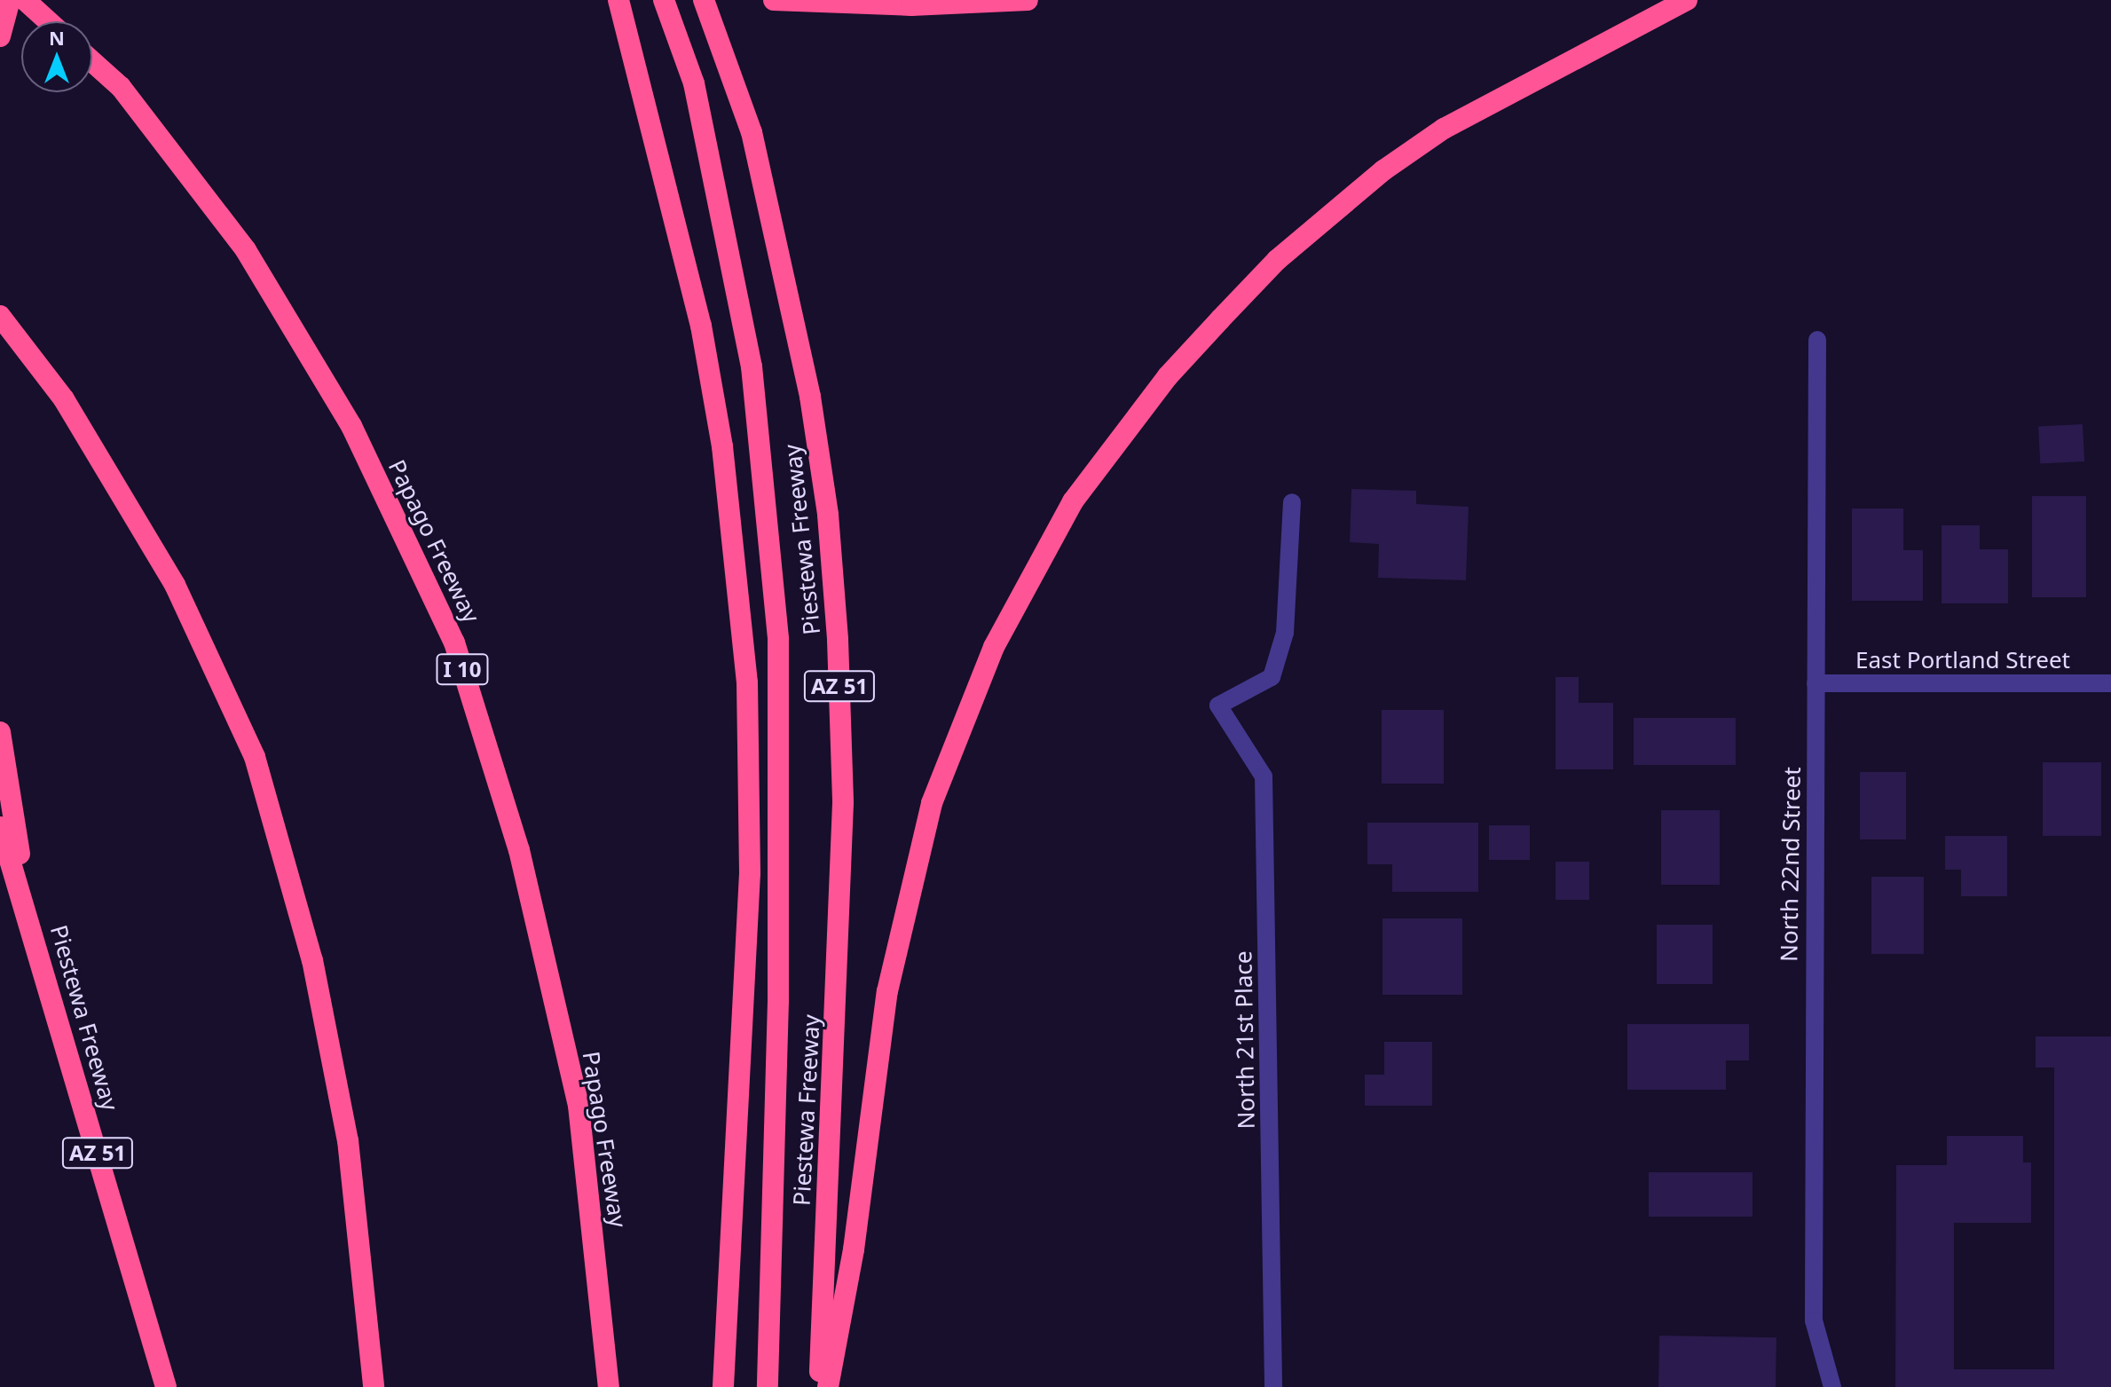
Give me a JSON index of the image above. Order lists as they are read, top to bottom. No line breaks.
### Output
{"streets":{"highway":["Piestewa Freeway","Papago Freeway","I 10","AZ 51"],"street":["East Portland Street","North 22nd Street","North 21st Place"]},"crossings":[["East Portland Street","North 22nd Street"]],"north":"top"}
